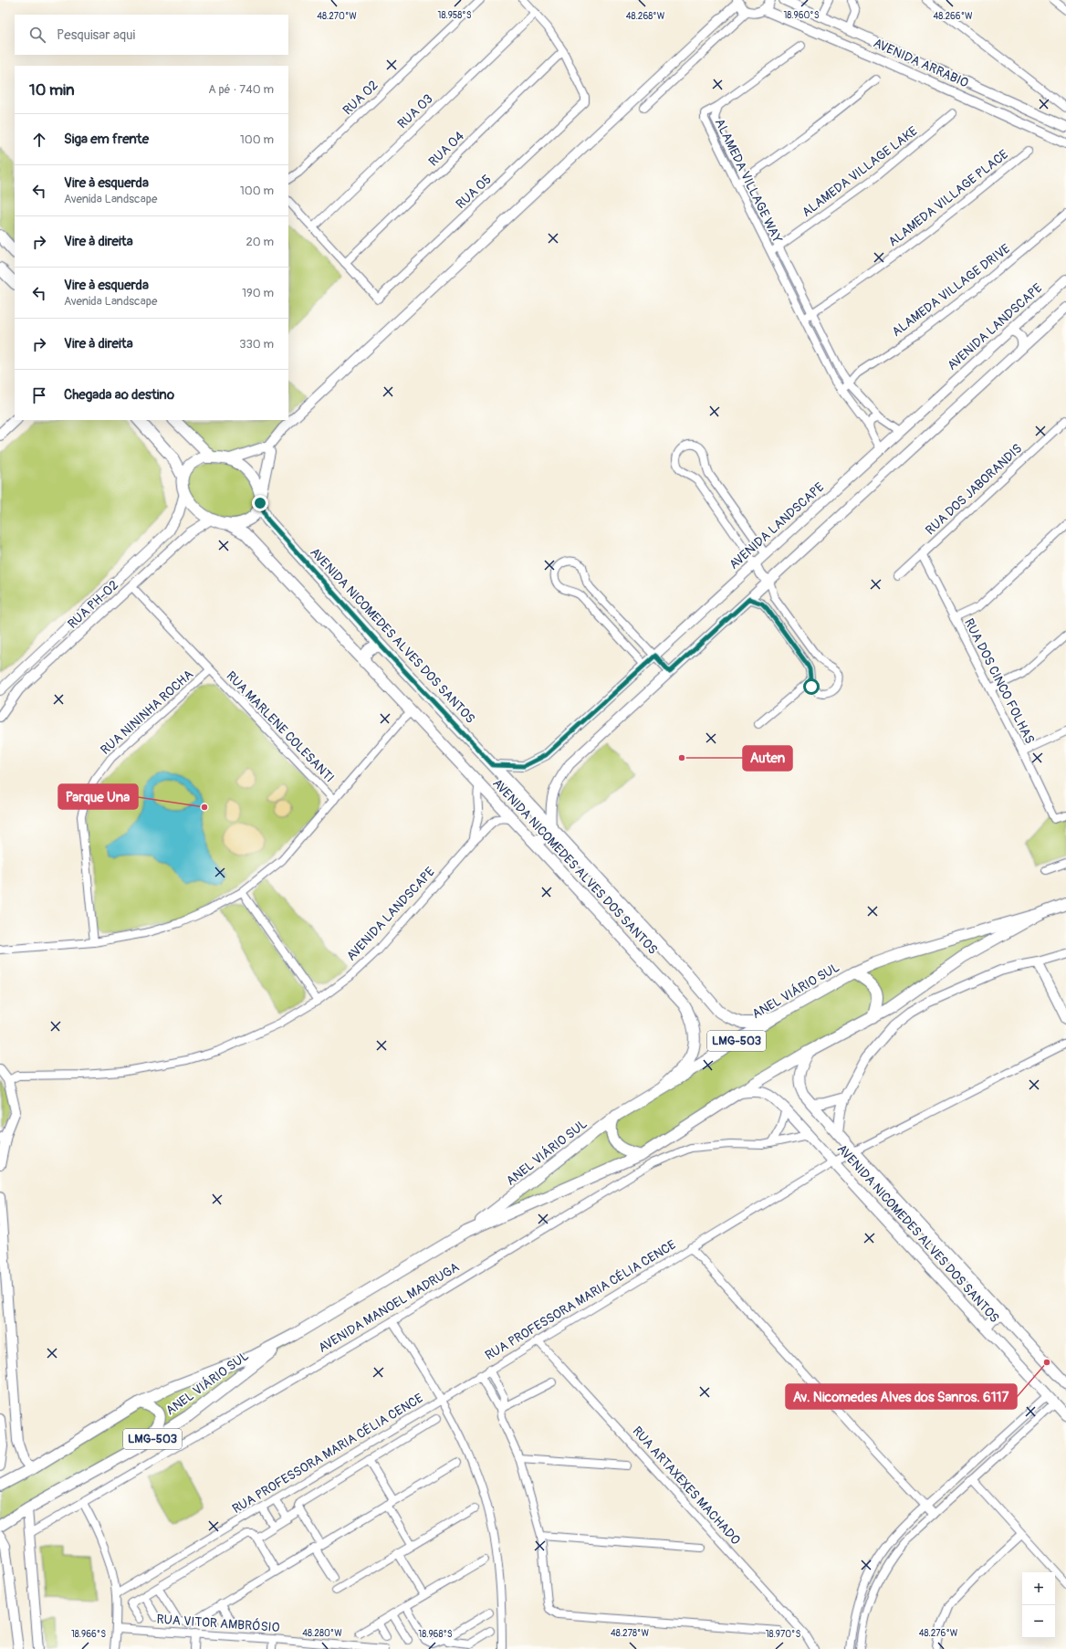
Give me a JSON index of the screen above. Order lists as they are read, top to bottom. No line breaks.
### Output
{"streets":{"main road":["AVENIDA NICOMEDES ALVES DOS SANTOS","ANEL VIÁRIO SUL","LMG-503"],"street":["AVENIDA ARRABIO","RUA 02","RUA 03","RUA 04","ALAMEDA VILLAGE LAKE","ALAMEDA VILLAGE WAY","RUA 05","ALAMEDA VILLAGE PLACE","ALAMEDA VILLAGE DRIVE","AVENIDA LANDSCAPE","RUA DOS JABORANDIS","RUA PH-02","RUA DOS CINCO FOLHAS","RUA NININHA ROCHA","RUA MARLENE COLESANTI","RUA PROFESSORA MARIA CÉLIA CENCE","AVENIDA MANOEL MADRUGA","RUA ARTAXEXES MACHADO","RUA VITOR AMBRÓSIO"]},"crossings":[["RUA 04","RUA 05"],["ALAMEDA VILLAGE LAKE","ALAMEDA VILLAGE WAY"],["ALAMEDA VILLAGE WAY","ALAMEDA VILLAGE PLACE"],["ALAMEDA VILLAGE WAY","ALAMEDA VILLAGE DRIVE"],["ALAMEDA VILLAGE WAY","AVENIDA LANDSCAPE"],["AVENIDA LANDSCAPE","AVENIDA NICOMEDES ALVES DOS SANTOS"],["RUA DOS JABORANDIS","RUA DOS CINCO FOLHAS"],["RUA PH-02","AVENIDA NICOMEDES ALVES DOS SANTOS"],["RUA PH-02","RUA MARLENE COLESANTI"],["AVENIDA NICOMEDES ALVES DOS SANTOS","ANEL VIÁRIO SUL"],["AVENIDA NICOMEDES ALVES DOS SANTOS","RUA PROFESSORA MARIA CÉLIA CENCE"],["AVENIDA NICOMEDES ALVES DOS SANTOS","AVENIDA MANOEL MADRUGA"],["RUA NININHA ROCHA","RUA MARLENE COLESANTI"],["RUA PROFESSORA MARIA CÉLIA CENCE","RUA ARTAXEXES MACHADO"]],"places":["Auten","Parque Una","Av. Nicomedes Alves dos Sanros. 6117"],"page":{"search":"Pesquisar aqui","heading":["10 min","A pé · 740 m"],"list":[["Siga em frente","100 m"],["Vire à esquerda","Avenida Landscape","100 m"],["Vire à direita","20 m"],["Vire à esquerda","Avenida Landscape","190 m"],["Vire à direita","330 m"],"Chegada ao destino"],"map_buttons":["+","−"]},"coordinates":["18.958°S","18.960°S","48.270°W","48.268°W","48.266°W","48.280°W","48.278°W","48.276°W","18.966°S","18.968°S","18.970°S"]}
